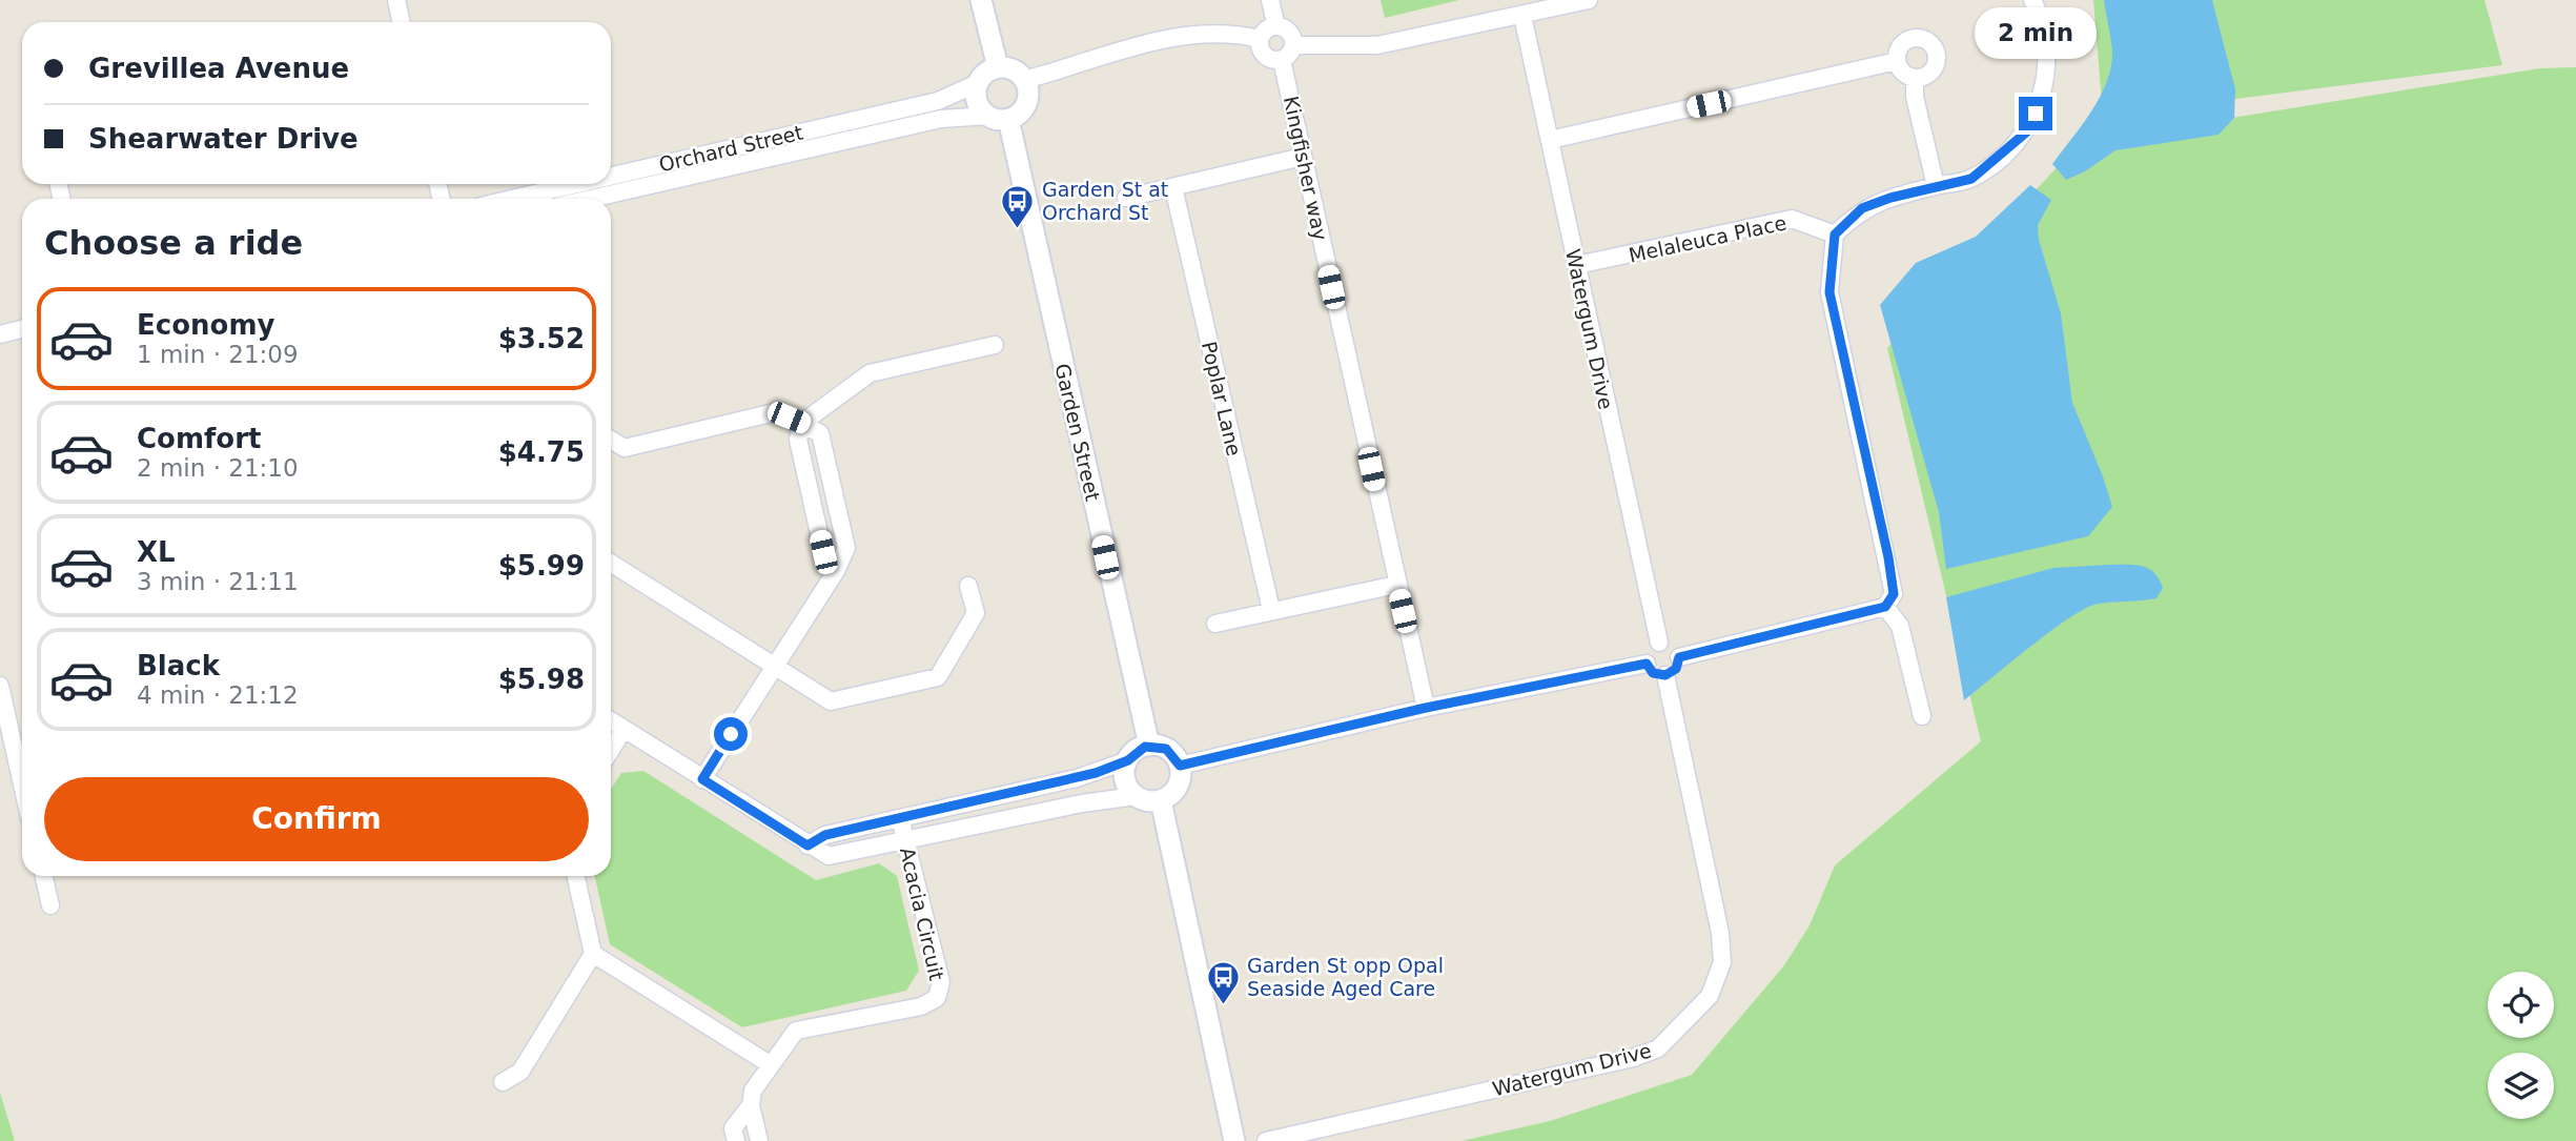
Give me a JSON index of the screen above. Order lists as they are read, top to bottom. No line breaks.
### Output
{"streets":{"street":["Orchard Street","Kingfisher way","Melaleuca Place","Watergum Drive","Poplar Lane","Garden Street","Acacia Circuit"]},"crossings":[["Orchard Street","Garden Street"],["Melaleuca Place","Watergum Drive"]],"places":{"bus stop":["Garden St at Orchard St","Garden St opp Opal Seaside Aged Care"]},"page":{"bubble":"2 min","banner":["Grevillea Avenue","Shearwater Drive"],"heading":"Choose a ride","list":[{"name":"Economy","note":"1 min · 21:09","value":"$3.52"},{"name":"Comfort","note":"2 min · 21:10","value":"$4.75"},{"name":"XL","note":"3 min · 21:11","value":"$5.99"},{"name":"Black","note":"4 min · 21:12","value":"$5.98"}],"buttons":"Confirm"}}
